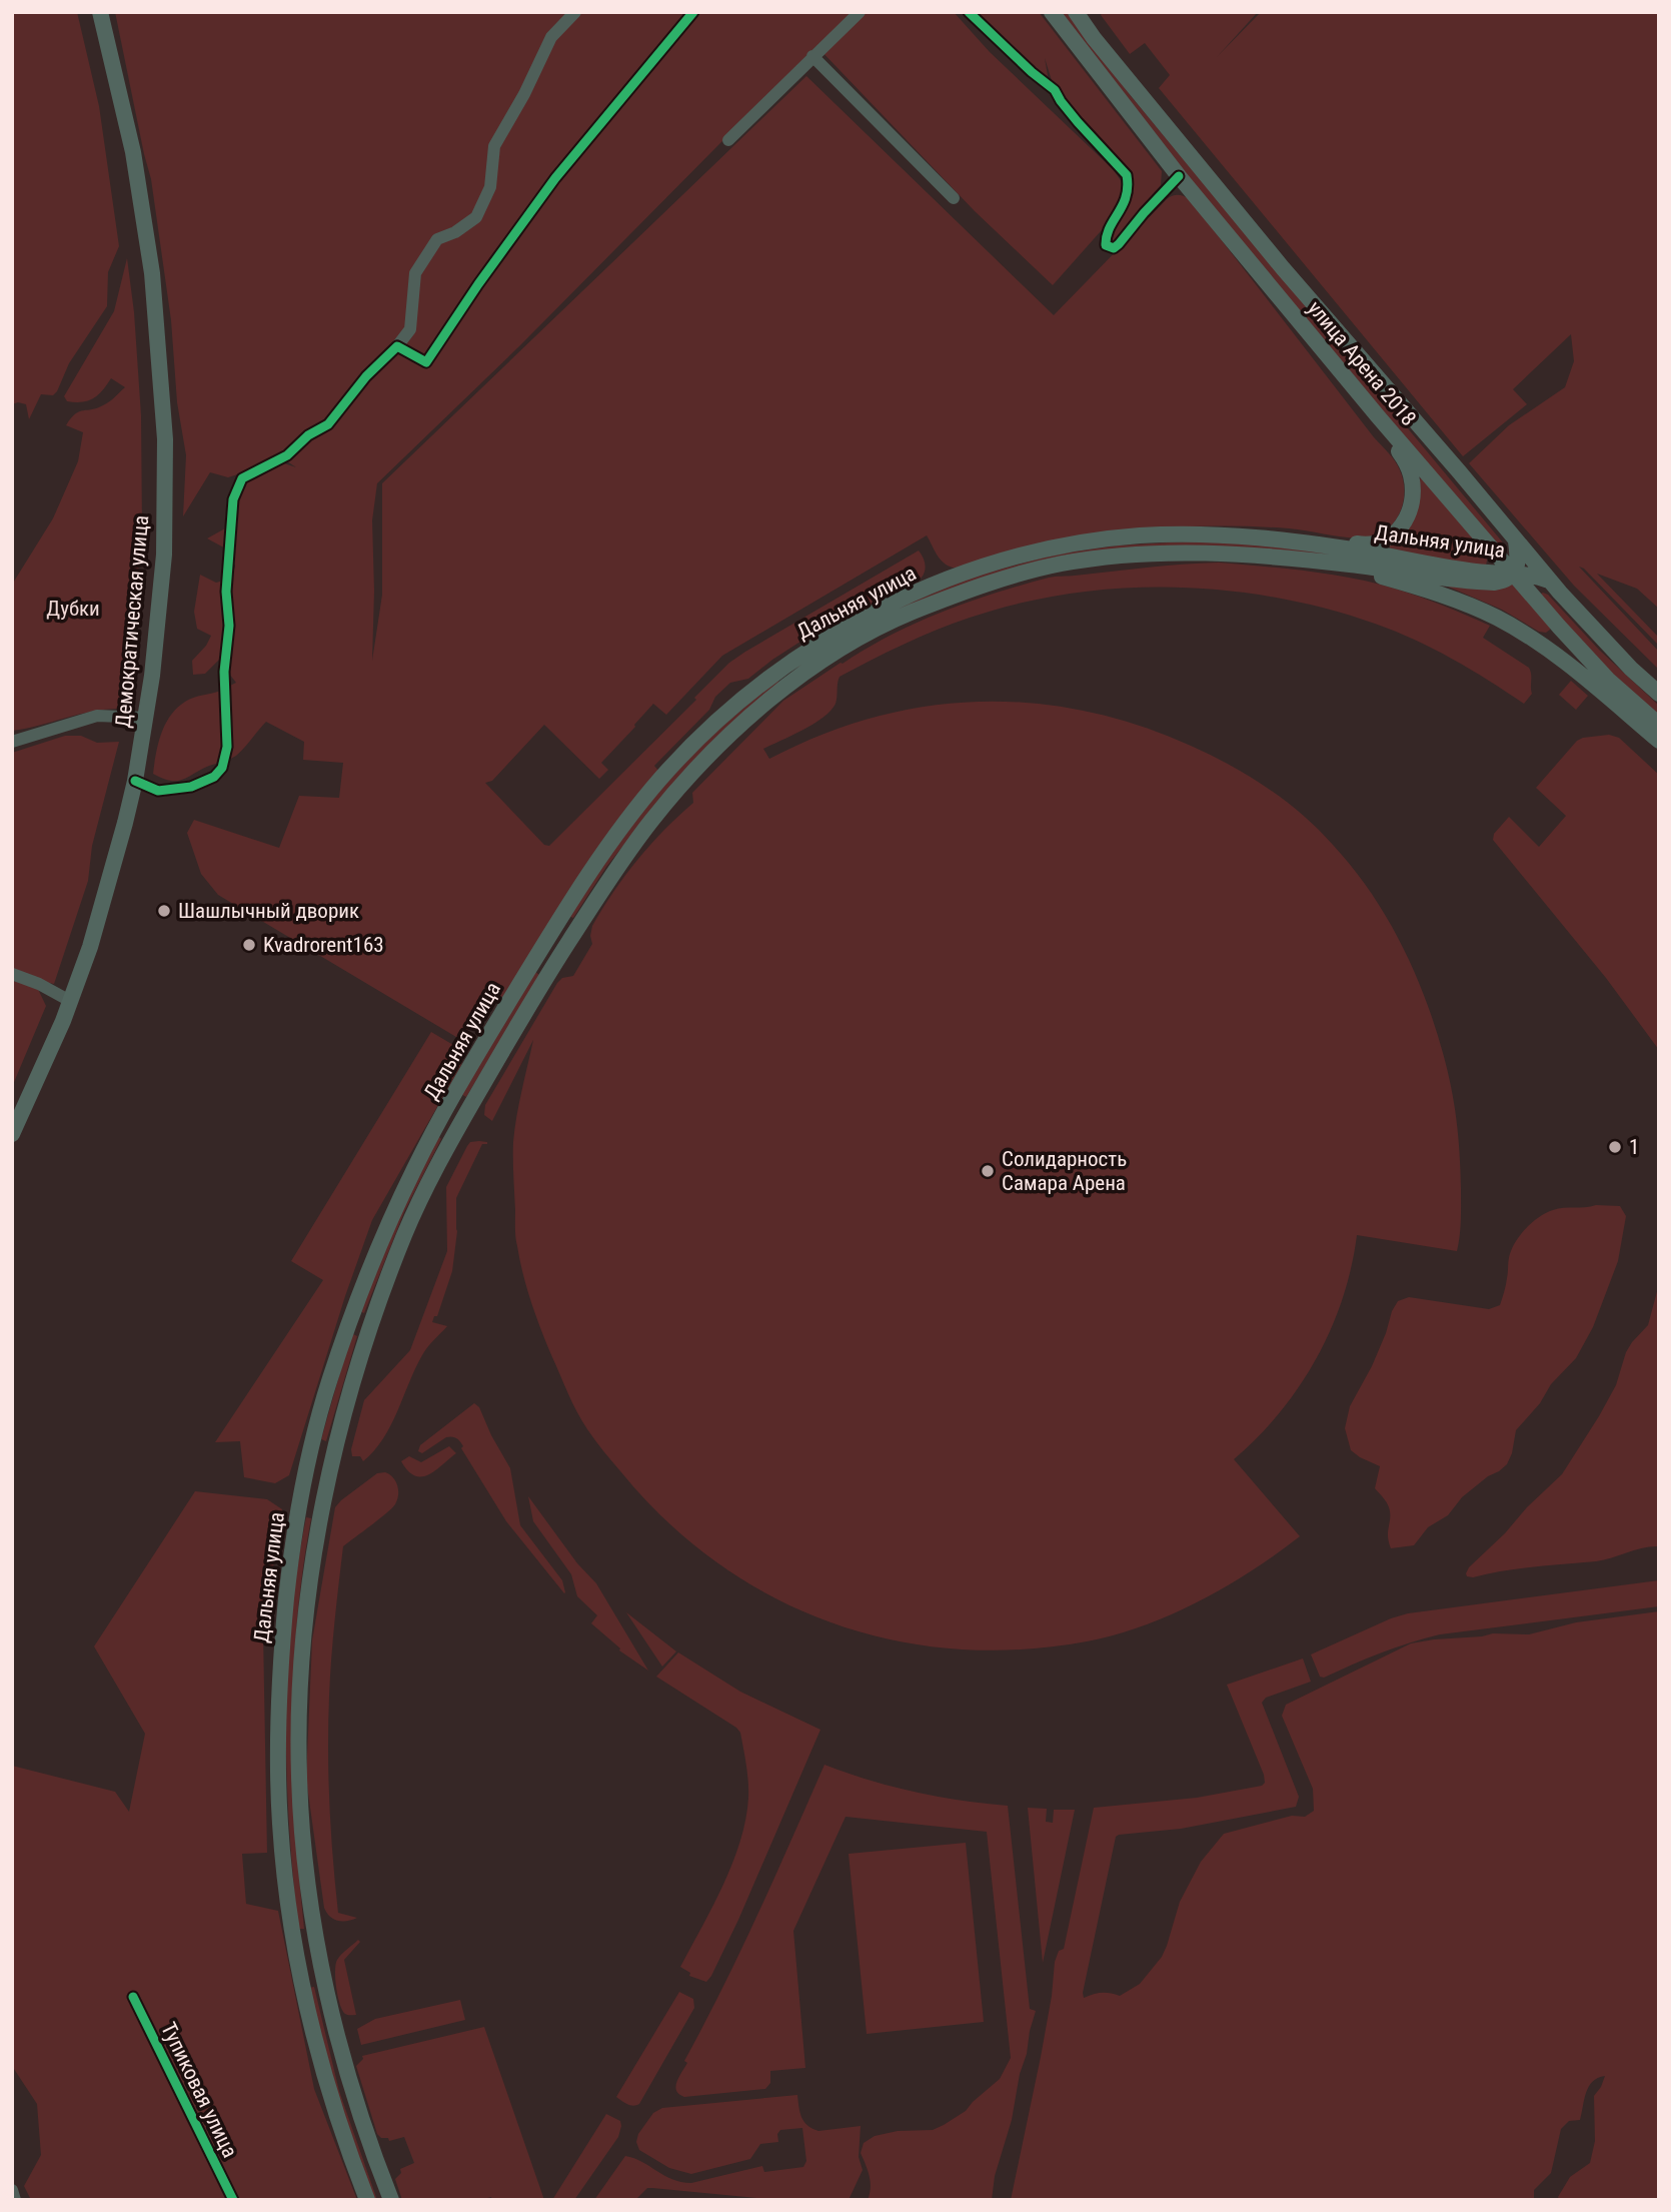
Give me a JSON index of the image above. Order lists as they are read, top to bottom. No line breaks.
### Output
{"streets":{"main road":["улица Арена 2018","Дальняя улица","Демократическая улица"],"street":["Тупиковая улица"]},"crossings":[["улица Арена 2018","Дальняя улица"]],"parks":["Дубки"],"places":["Шашлычный дворик","Kvadrorent163","1","Солидарность Самара Арена"]}
